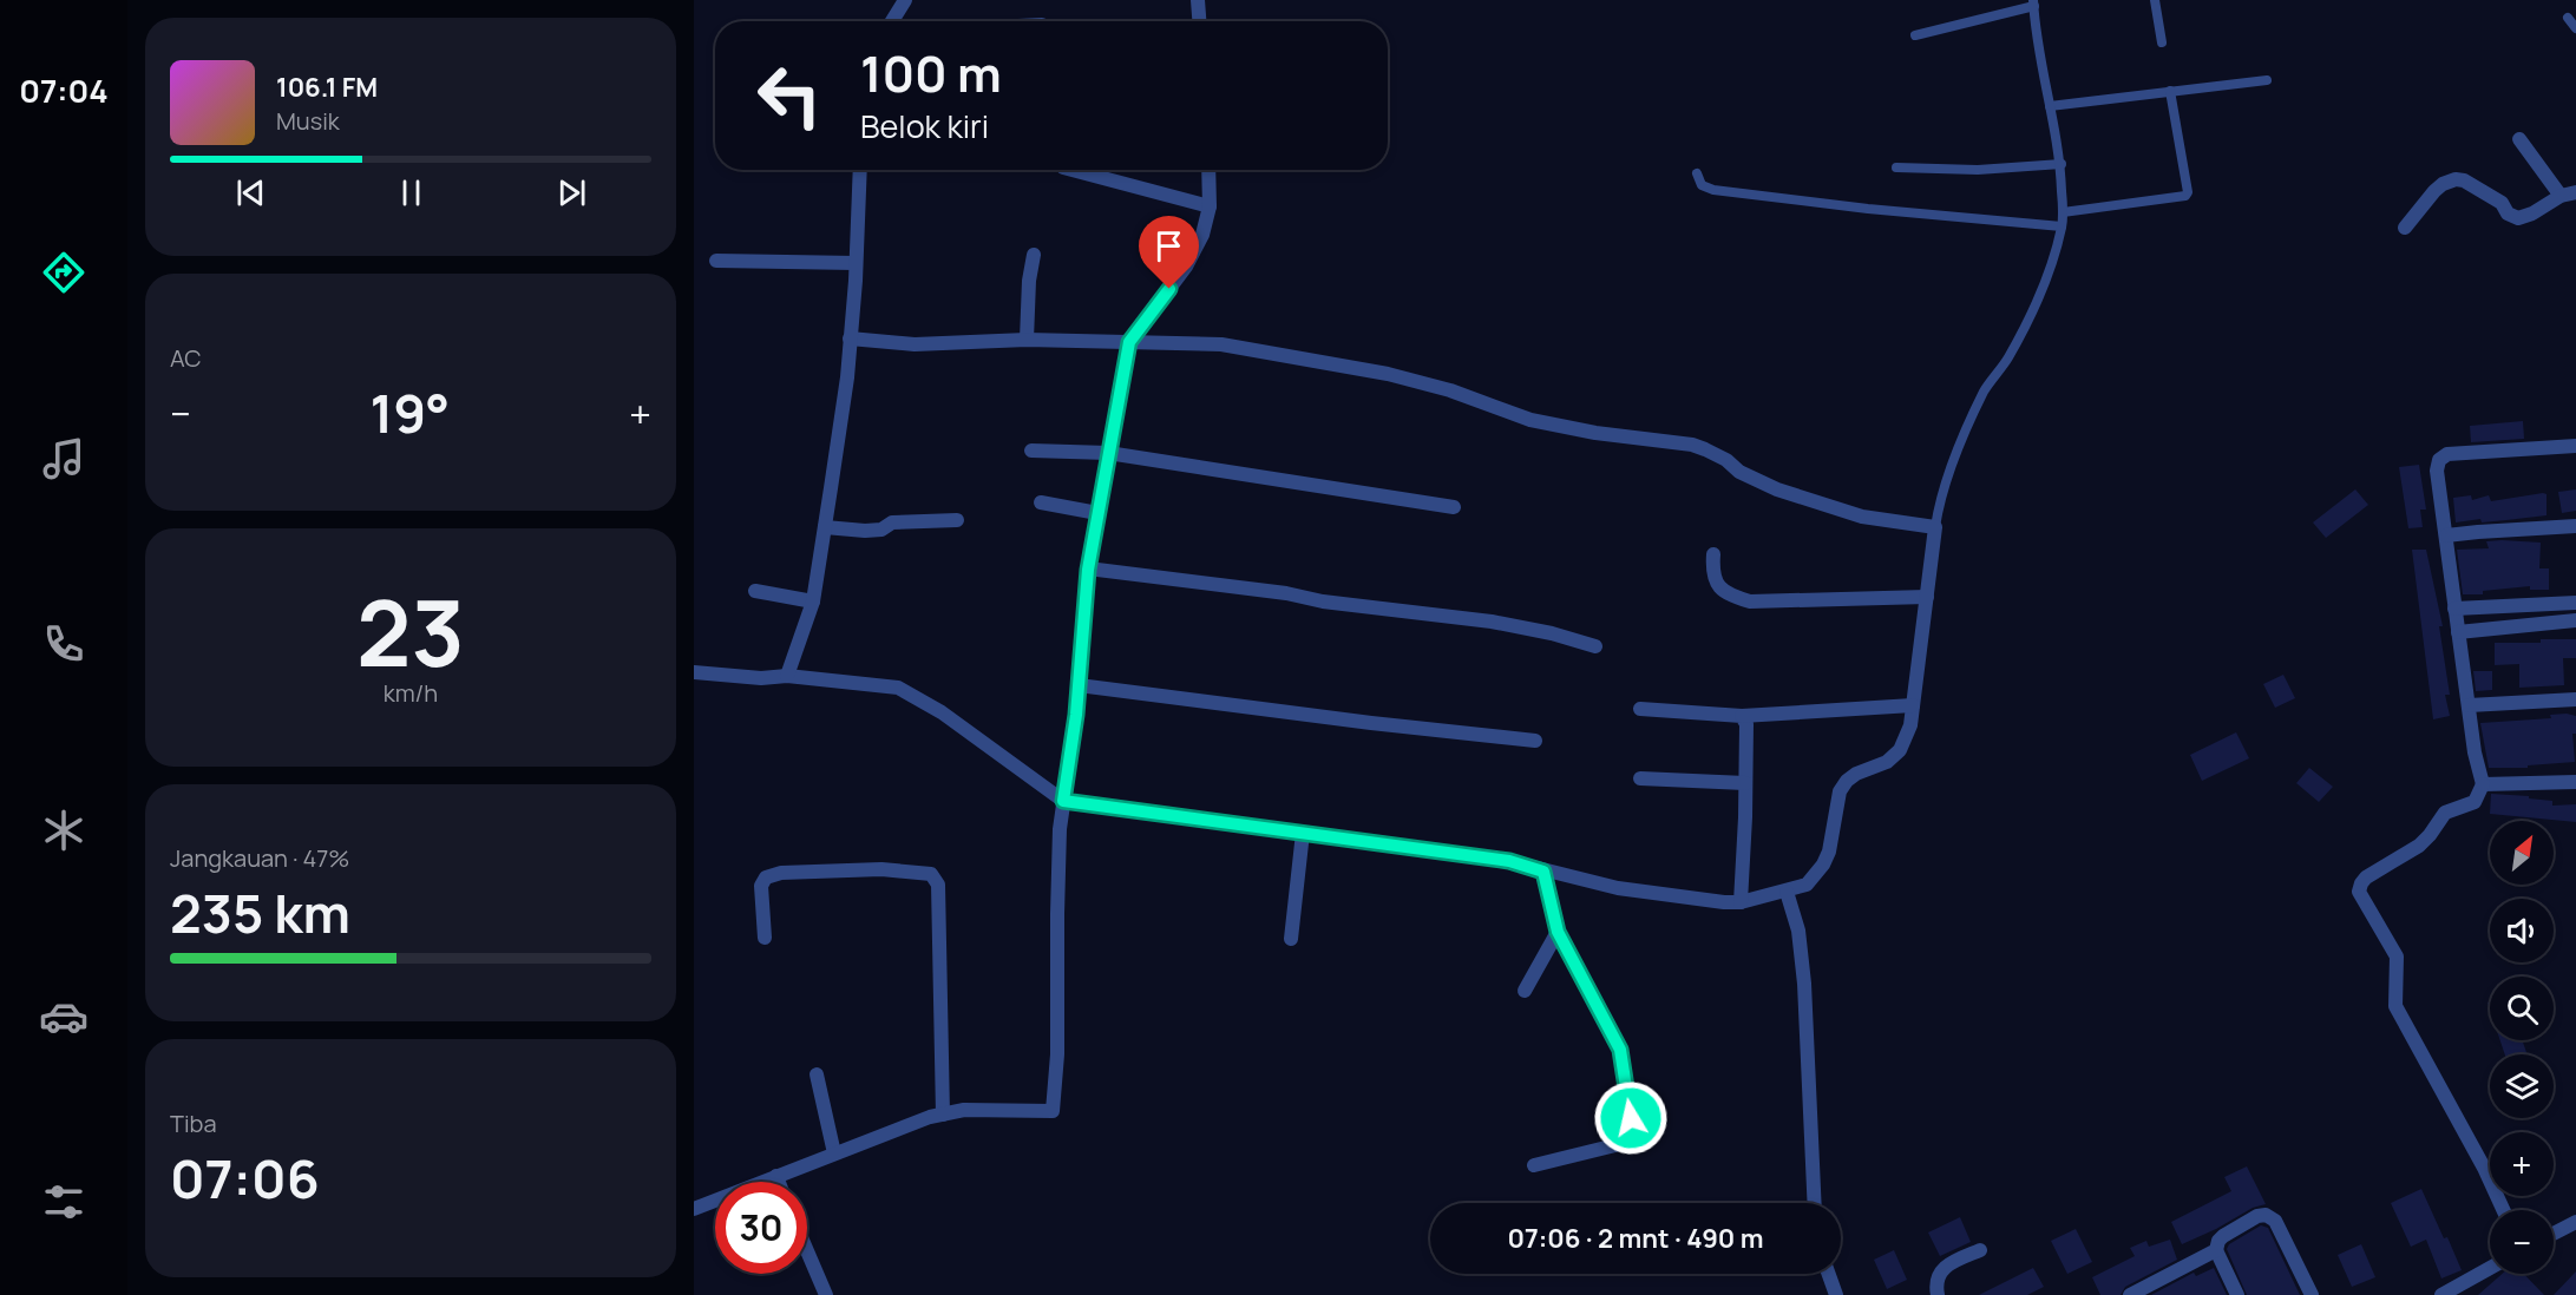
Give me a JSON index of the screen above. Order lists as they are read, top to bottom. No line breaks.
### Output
{"north":"top right","page":{"tabs":"07:04","turn":["100 m","Belok kiri"],"song":["106.1 FM","Musik"],"tile":["AC",["23","km/h"],["Jangkauan · 47%","235 km"],["Tiba","07:06"]],"heat":["−","19°","+"],"map_buttons":["+","−"],"limit":"30","trip":"07:06 · 2 mnt · 490 m"}}
